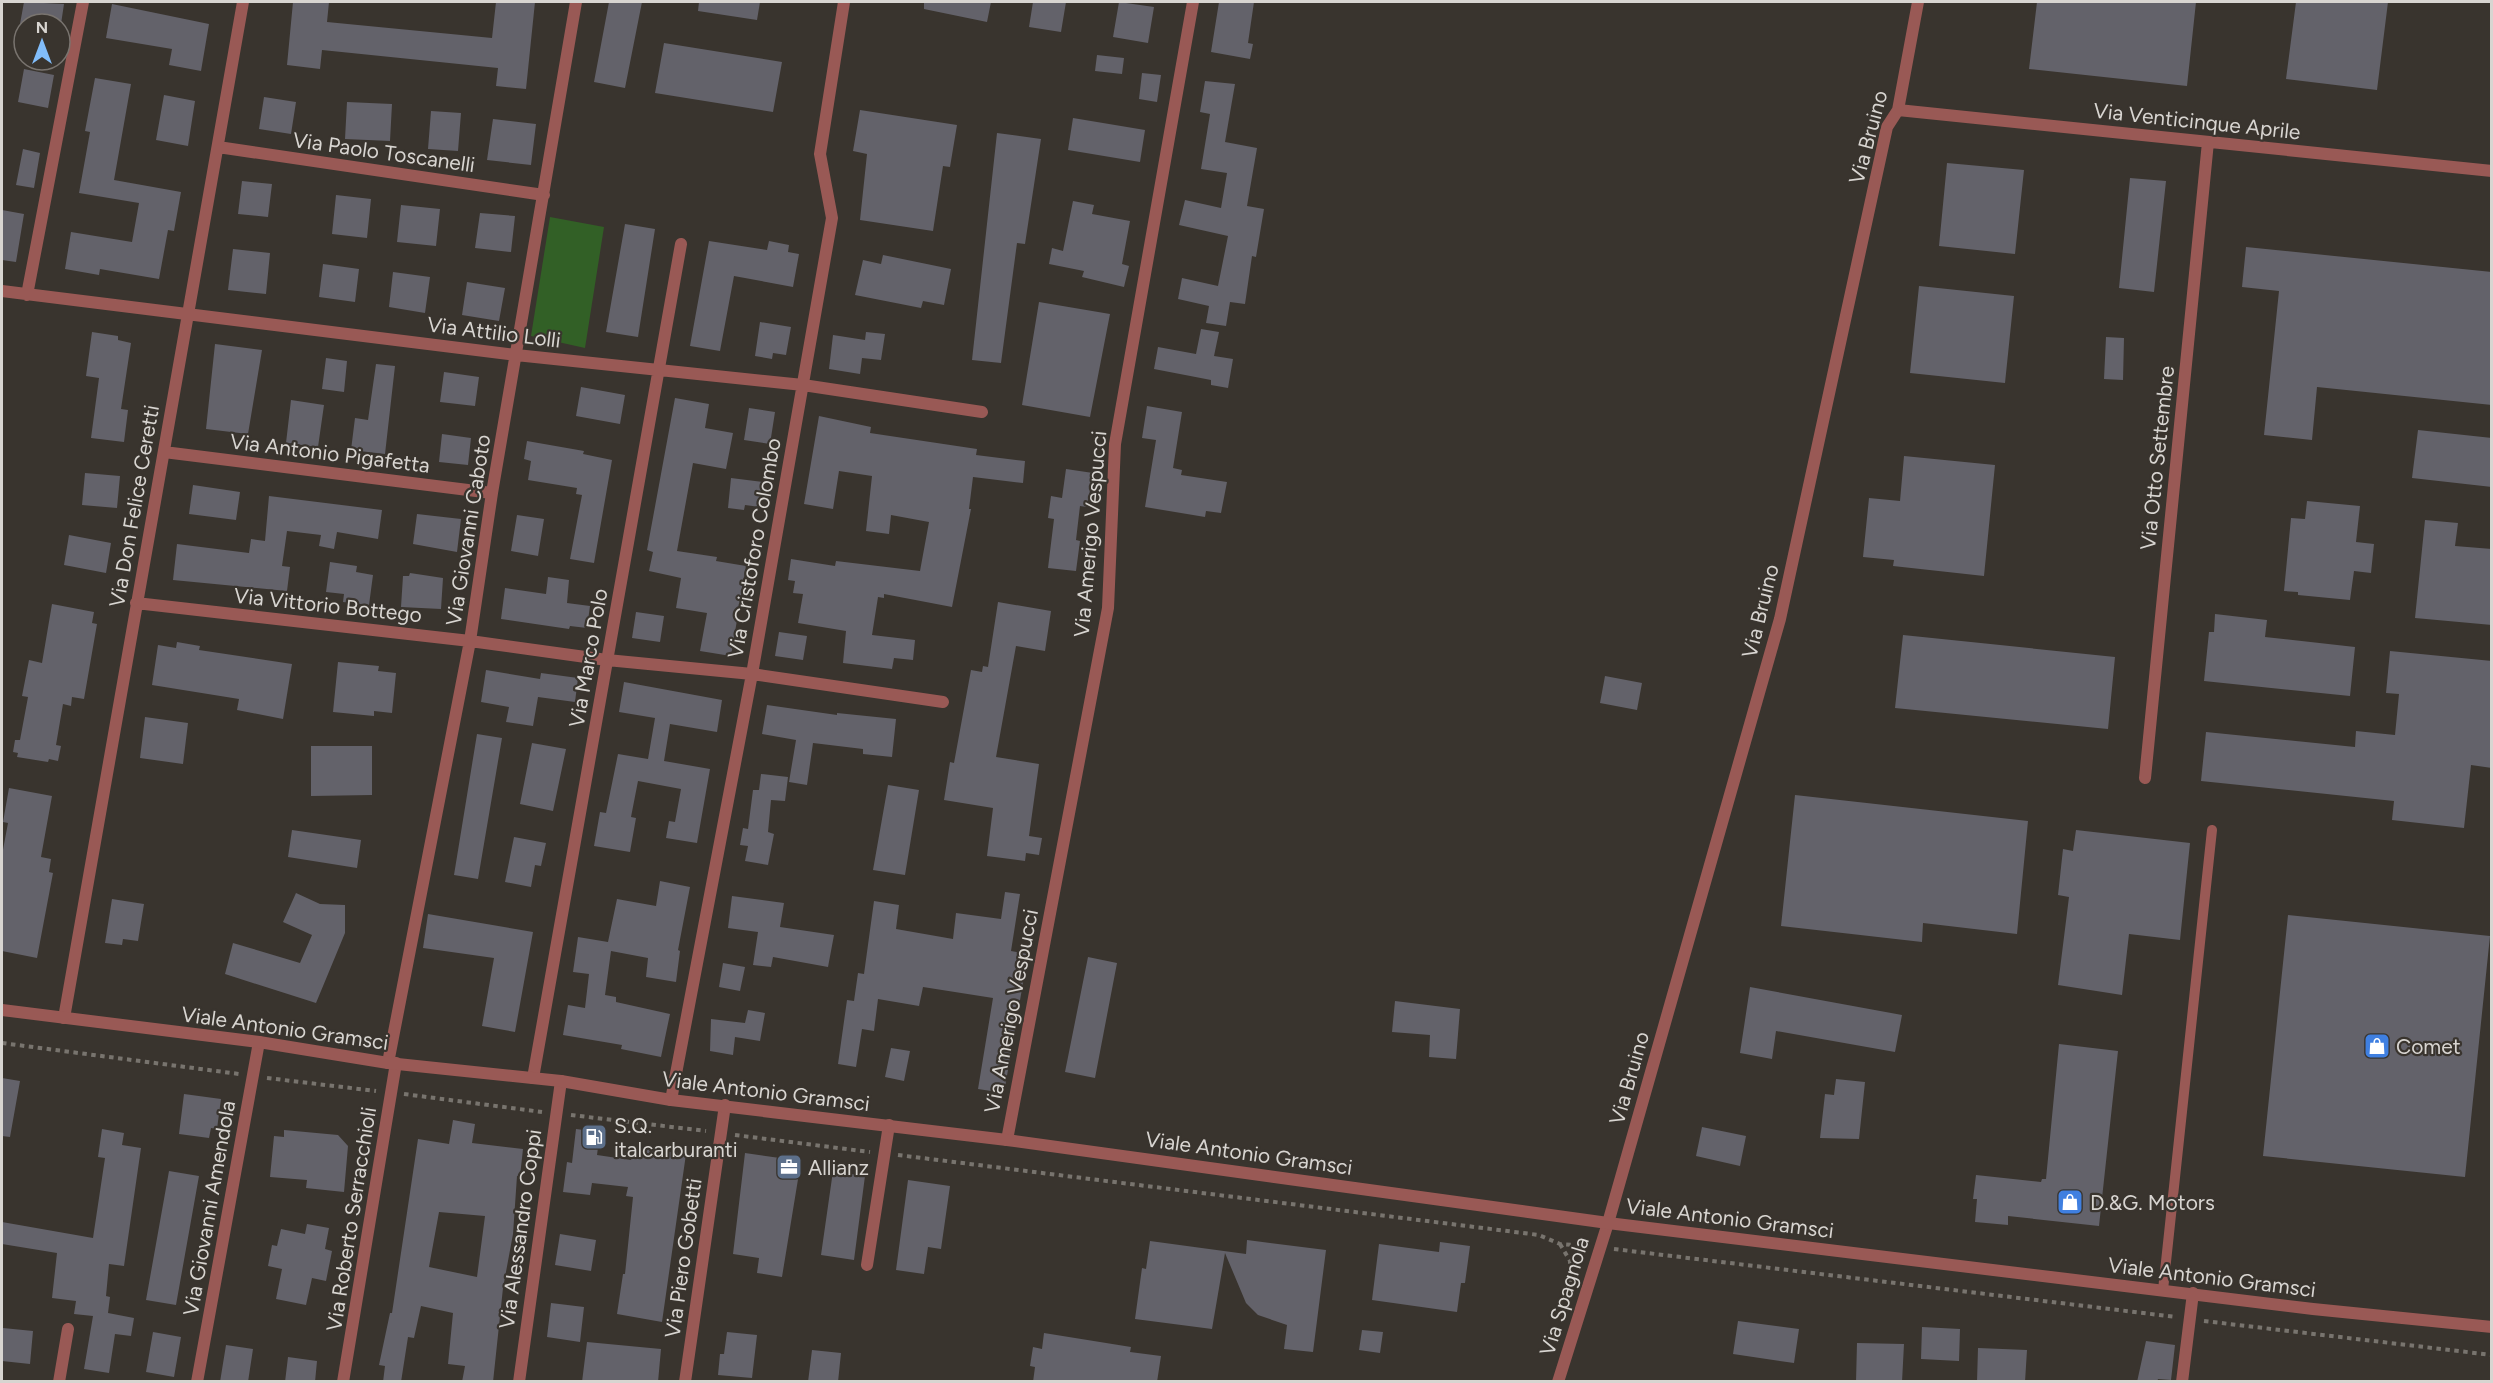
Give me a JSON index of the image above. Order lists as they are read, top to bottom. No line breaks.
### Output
{"streets":{"street":["Via Venticinque Aprile","Via Bruino","Via Paolo Toscanelli","Via Attilio Lolli","Via Antonio Pigafetta","Via Otto Settembre","Via Don Felice Ceretti","Via Giovanni Caboto","Via Amerigo Vespucci","Via Cristoforo Colombo","Via Vittorio Bottego","Via Marco Polo","Viale Antonio Gramsci","Via Giovanni Amendola","Via Roberto Serracchioli","Via Alessandro Coppi","Via Piero Gobetti","Via Spagnola"]},"crossings":[["Via Venticinque Aprile","Via Bruino"],["Via Venticinque Aprile","Via Otto Settembre"],["Via Bruino","Viale Antonio Gramsci"],["Via Bruino","Via Spagnola"],["Via Paolo Toscanelli","Via Don Felice Ceretti"],["Via Paolo Toscanelli","Via Giovanni Caboto"],["Via Attilio Lolli","Via Don Felice Ceretti"],["Via Attilio Lolli","Via Giovanni Caboto"],["Via Attilio Lolli","Via Cristoforo Colombo"],["Via Attilio Lolli","Via Marco Polo"],["Via Antonio Pigafetta","Via Don Felice Ceretti"],["Via Antonio Pigafetta","Via Giovanni Caboto"],["Via Don Felice Ceretti","Via Vittorio Bottego"],["Via Don Felice Ceretti","Viale Antonio Gramsci"],["Via Giovanni Caboto","Via Vittorio Bottego"],["Via Giovanni Caboto","Viale Antonio Gramsci"],["Via Giovanni Caboto","Via Roberto Serracchioli"],["Via Amerigo Vespucci","Viale Antonio Gramsci"],["Via Cristoforo Colombo","Via Vittorio Bottego"],["Via Cristoforo Colombo","Viale Antonio Gramsci"],["Via Vittorio Bottego","Via Marco Polo"],["Via Marco Polo","Viale Antonio Gramsci"],["Viale Antonio Gramsci","Via Giovanni Amendola"],["Viale Antonio Gramsci","Via Roberto Serracchioli"],["Viale Antonio Gramsci","Via Alessandro Coppi"],["Viale Antonio Gramsci","Via Piero Gobetti"],["Viale Antonio Gramsci","Via Spagnola"]],"places":{"shop":["Comet","D.&G. Motors"],"fuel station":["S.Q. italcarburanti"],"office":["Allianz"]},"north":"top"}
